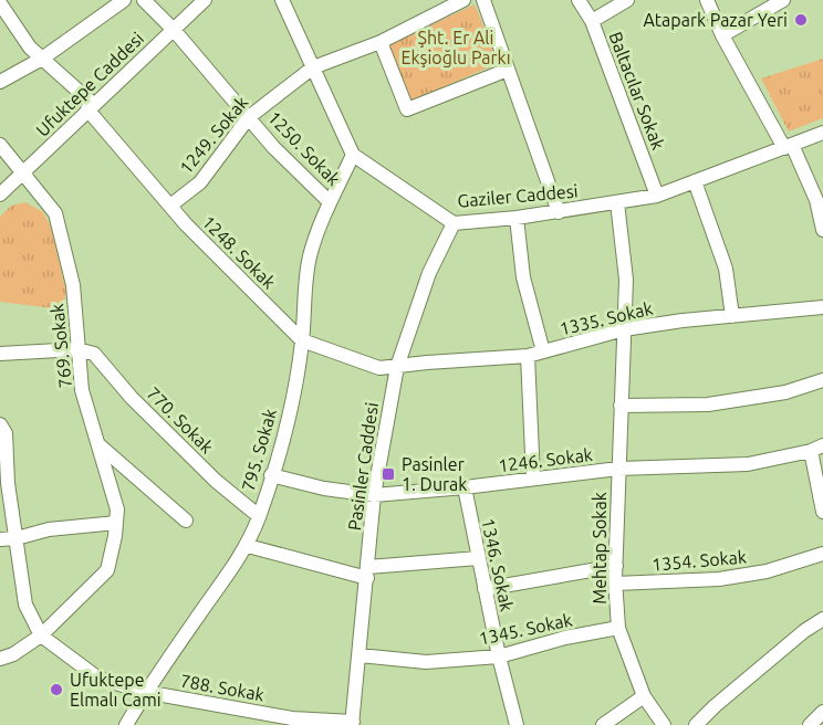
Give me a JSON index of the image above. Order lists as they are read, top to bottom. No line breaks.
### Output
{"streets":{"street":["Ufuktepe Caddesi","Baltacılar Sokak","1249. Sokak","1250. Sokak","Gaziler Caddesi","1248. Sokak","1335. Sokak","769. Sokak","770. Sokak","795. Sokak","1246. Sokak","Pasinler Caddesi","Mehtap Sokak","1354. Sokak","1346. Sokak","1345. Sokak","788. Sokak"]},"crossings":[["Ufuktepe Caddesi","1250. Sokak"],["Ufuktepe Caddesi","1248. Sokak"],["Ufuktepe Caddesi","769. Sokak"],["Baltacılar Sokak","Gaziler Caddesi"],["1249. Sokak","1250. Sokak"],["1249. Sokak","1248. Sokak"],["1250. Sokak","795. Sokak"],["Gaziler Caddesi","795. Sokak"],["Gaziler Caddesi","Pasinler Caddesi"],["Gaziler Caddesi","Mehtap Sokak"],["1248. Sokak","1335. Sokak"],["1248. Sokak","795. Sokak"],["1248. Sokak","Pasinler Caddesi"],["1335. Sokak","Pasinler Caddesi"],["1335. Sokak","Mehtap Sokak"],["769. Sokak","770. Sokak"],["769. Sokak","788. Sokak"],["770. Sokak","795. Sokak"],["795. Sokak","1246. Sokak"],["795. Sokak","788. Sokak"],["1246. Sokak","Pasinler Caddesi"],["1246. Sokak","Mehtap Sokak"],["1246. Sokak","1346. Sokak"],["Pasinler Caddesi","1345. Sokak"],["Pasinler Caddesi","788. Sokak"],["Mehtap Sokak","1354. Sokak"],["Mehtap Sokak","1345. Sokak"],["1346. Sokak","1345. Sokak"]],"parks":["Şht. Er Ali Ekşioğlu Parkı"],"places":{"other":["Atapark Pazar Yeri","Ufuktepe Elmalı Cami"],"transit":["Pasinler 1. Durak"]}}
